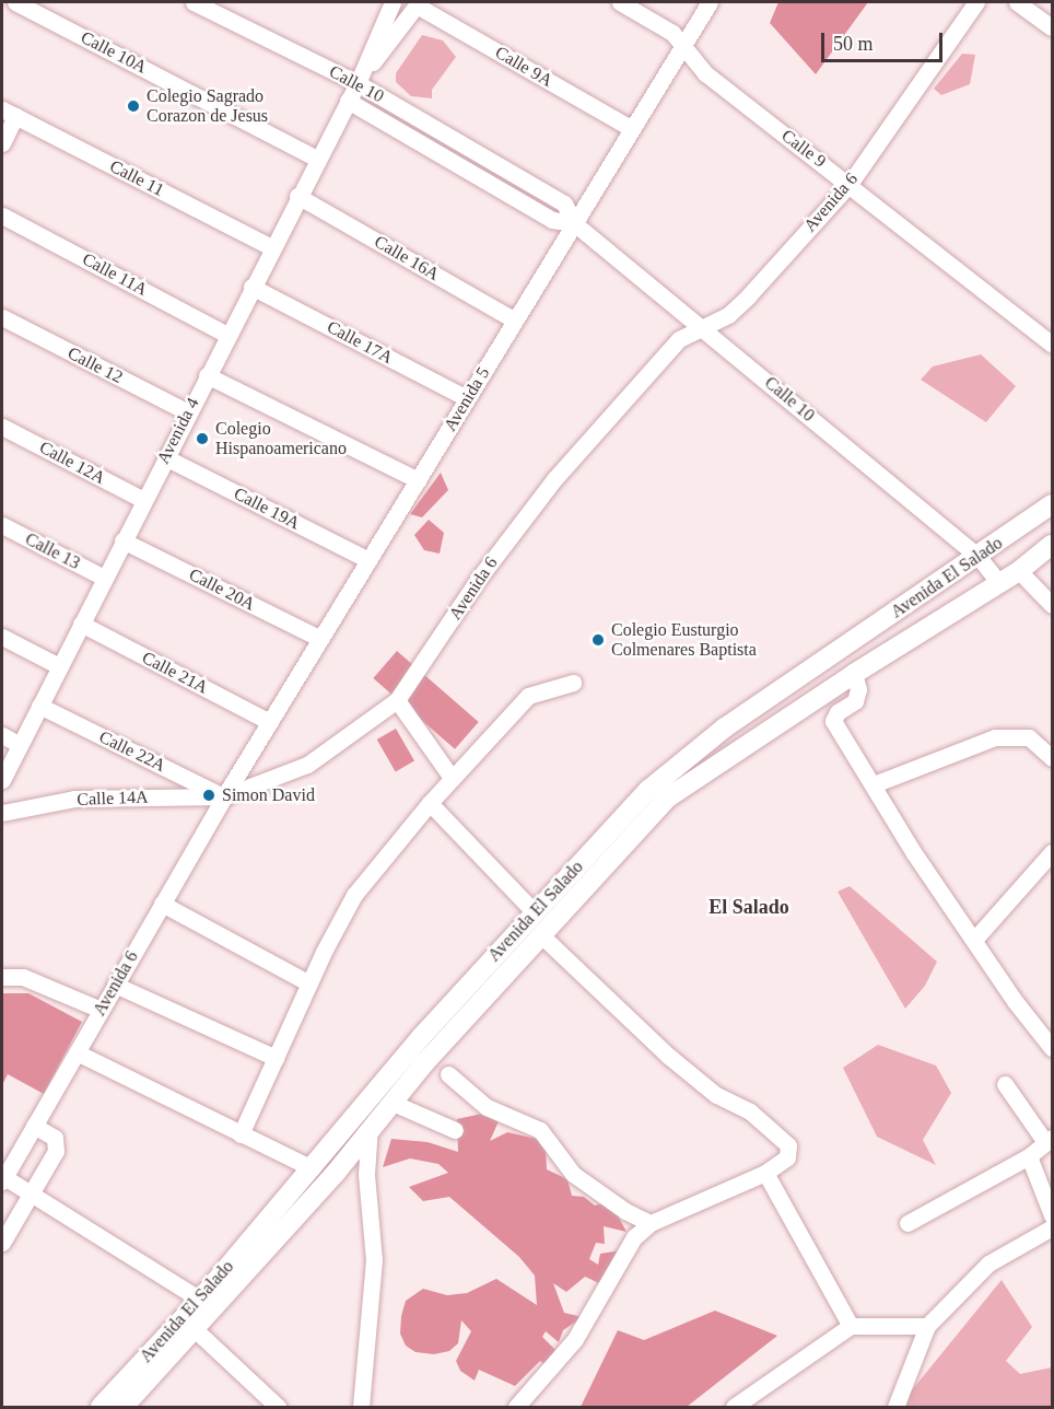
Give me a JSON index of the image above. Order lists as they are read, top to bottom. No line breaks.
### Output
{"streets":{"main road":["Avenida El Salado"],"street":["Calle 10A","Calle 9A","Calle 10","Calle 9","Calle 11","Avenida 6","Calle 16A","Calle 11A","Calle 17A","Calle 12","Avenida 5","Avenida 4","Calle 12A","Calle 19A","Calle 13","Calle 20A","Calle 21A","Calle 22A","Calle 14A"]},"crossings":[["Calle 10A","Avenida 4"],["Calle 9A","Avenida 5"],["Calle 9A","Avenida 4"],["Calle 10","Avenida 6"],["Calle 10","Avenida 5"],["Calle 10","Avenida 4"],["Calle 10","Avenida El Salado"],["Calle 9","Avenida 6"],["Calle 9","Avenida 5"],["Calle 11","Avenida 4"],["Avenida 6","Avenida 5"],["Avenida 6","Calle 22A"],["Avenida 6","Calle 14A"],["Calle 16A","Avenida 5"],["Calle 16A","Avenida 4"],["Calle 11A","Avenida 4"],["Calle 17A","Avenida 5"],["Calle 17A","Avenida 4"],["Calle 12","Avenida 4"],["Avenida 5","Calle 19A"],["Avenida 5","Calle 20A"],["Avenida 5","Calle 21A"],["Avenida 5","Calle 22A"],["Avenida 5","Calle 14A"],["Avenida 4","Calle 12A"],["Avenida 4","Calle 19A"],["Avenida 4","Calle 13"],["Avenida 4","Calle 20A"],["Avenida 4","Calle 21A"],["Avenida 4","Calle 22A"],["Calle 22A","Calle 14A"]],"districts":["El Salado"],"places":["Colegio Sagrado Corazon de Jesus","Colegio Hispanoamericano","Colegio Eusturgio Colmenares Baptista","Simon David"],"scale_bar":"50 m"}
